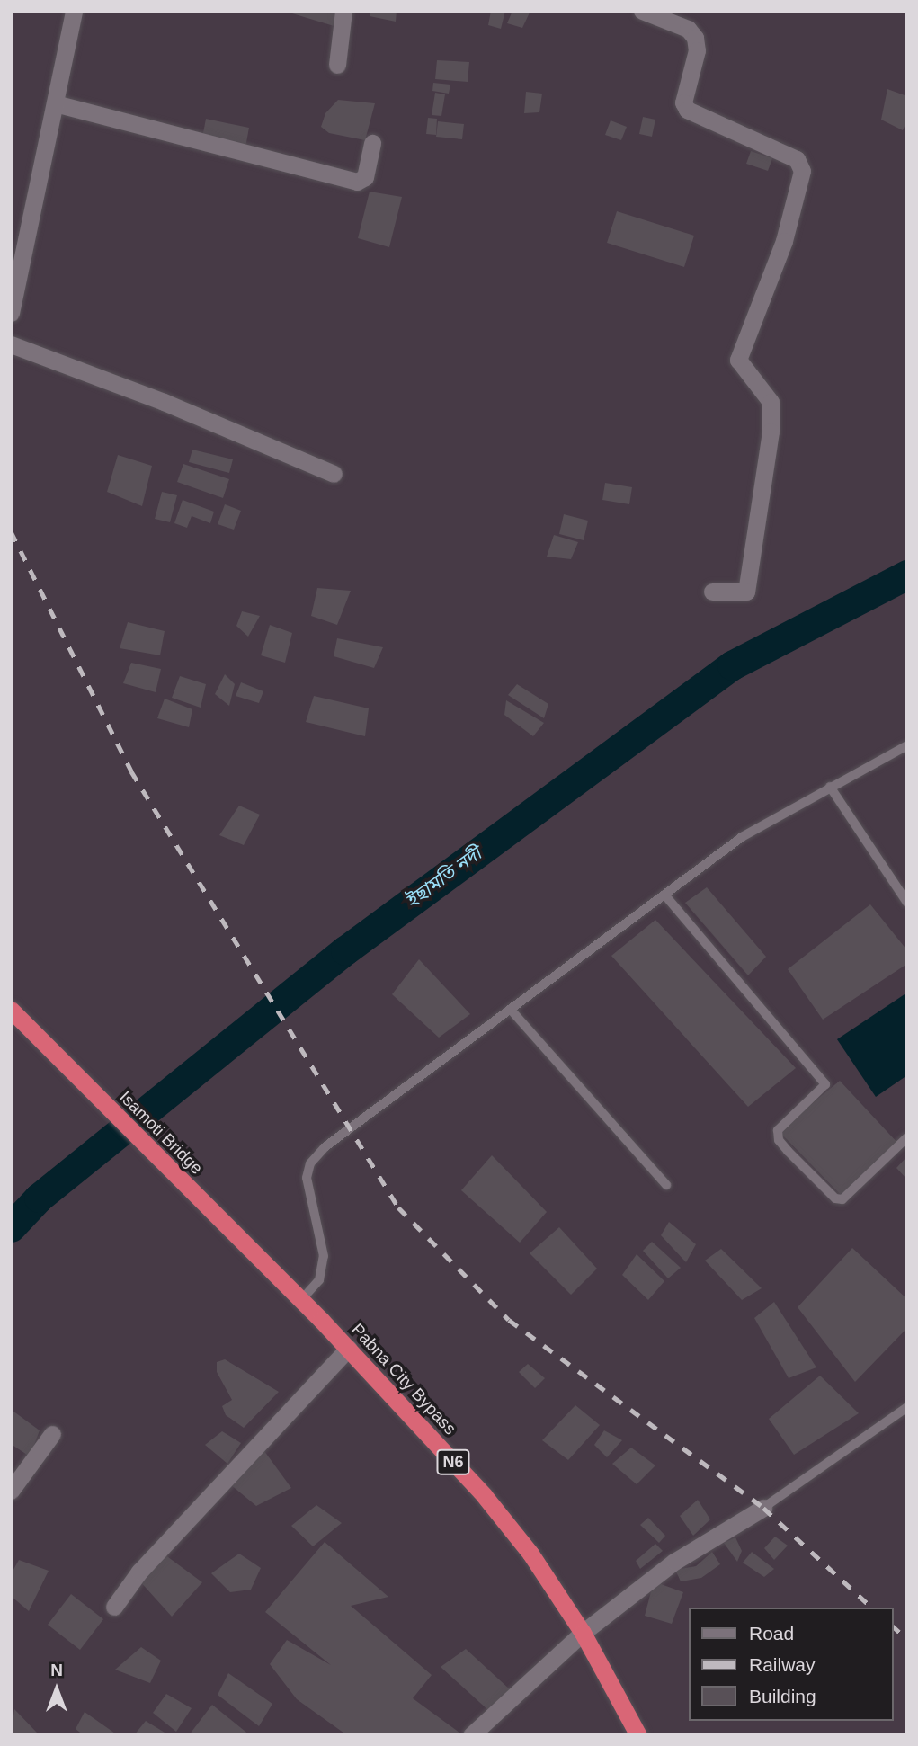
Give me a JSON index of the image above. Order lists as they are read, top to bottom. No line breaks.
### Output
{"streets":{"highway":["Isamoti Bridge","Pabna City Bypass","N6"]},"crossings":[["Isamoti Bridge","Pabna City Bypass"]],"water":["ইছামতি নদী"],"legend":["Road","Railway","Building"],"north":"top"}
